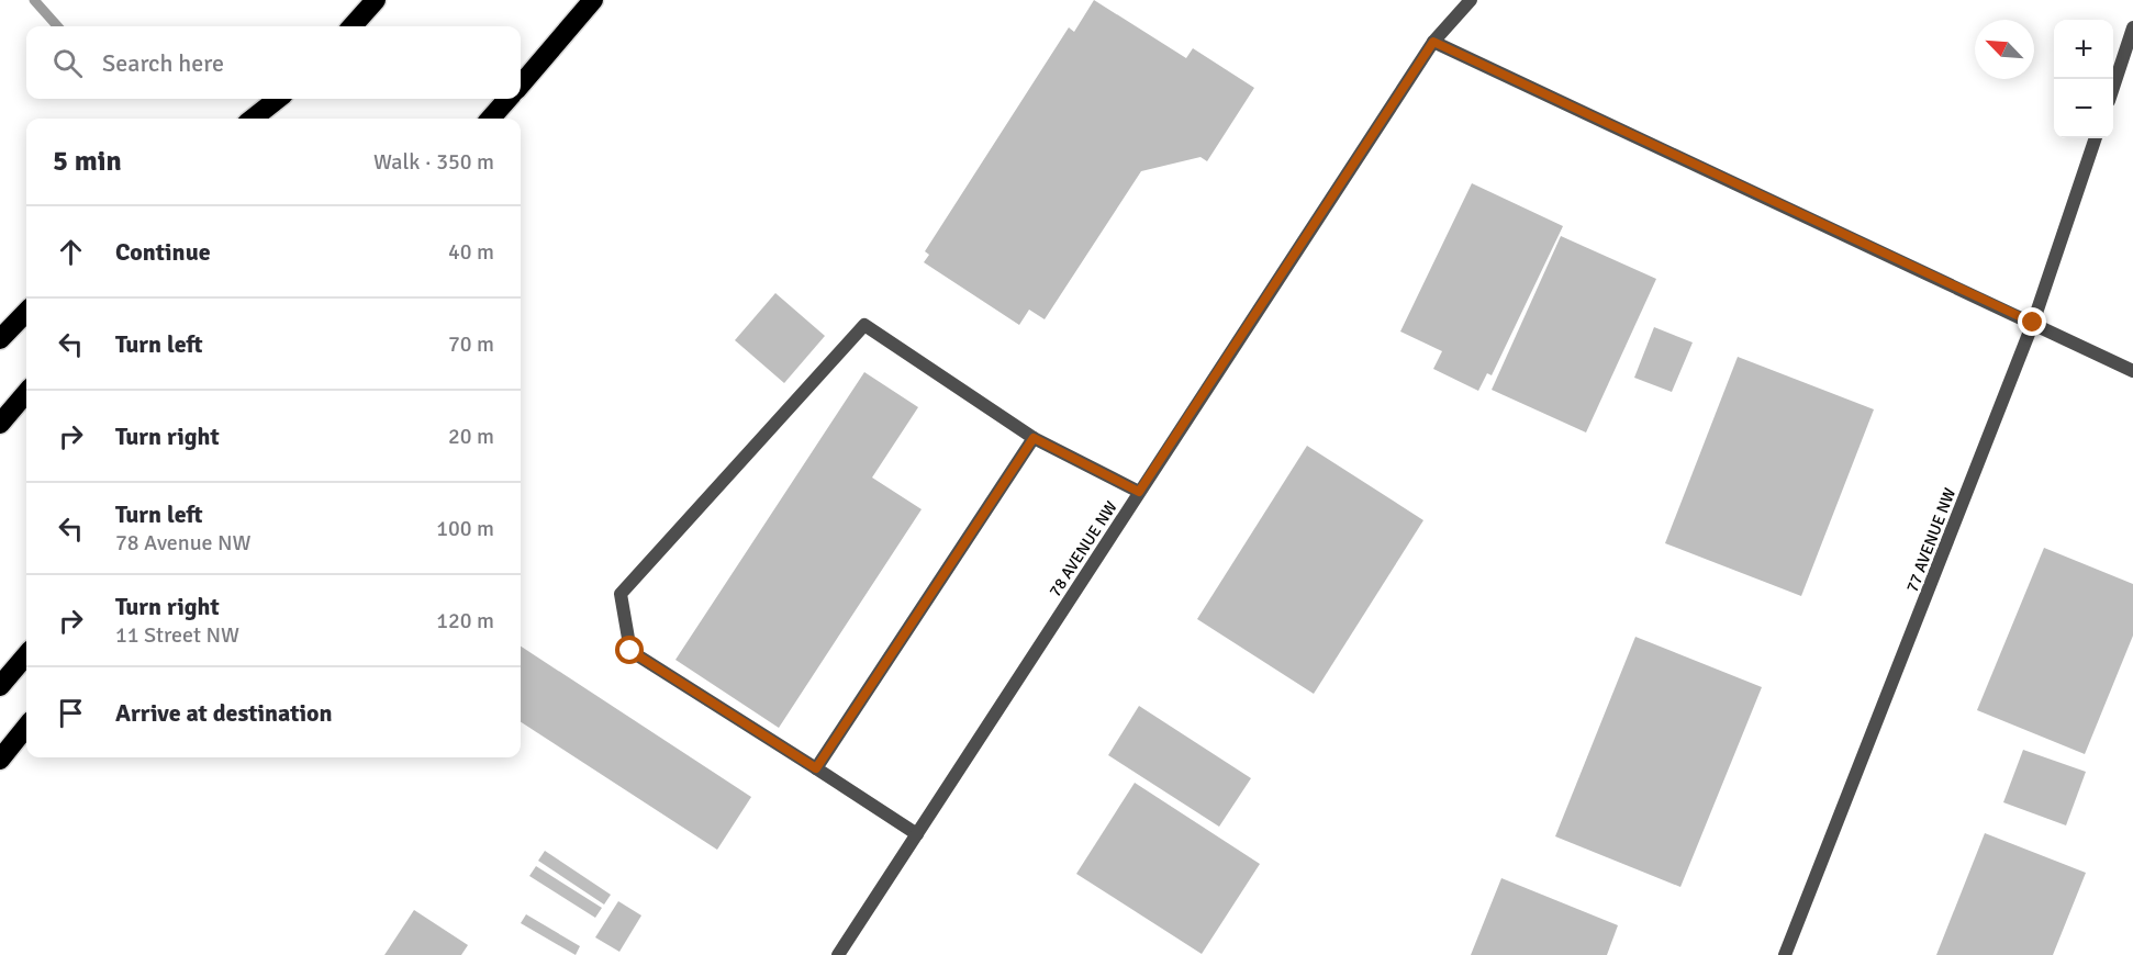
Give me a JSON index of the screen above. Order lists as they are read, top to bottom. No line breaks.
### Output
{"streets":{"street":["77 AVENUE NW","78 AVENUE NW"]},"north":"top left","page":{"map_buttons":["+","−"],"search":"Search here","heading":["5 min","Walk · 350 m"],"list":[["Continue","40 m"],["Turn left","70 m"],["Turn right","20 m"],["Turn left","78 Avenue NW","100 m"],["Turn right","11 Street NW","120 m"],"Arrive at destination"]}}
